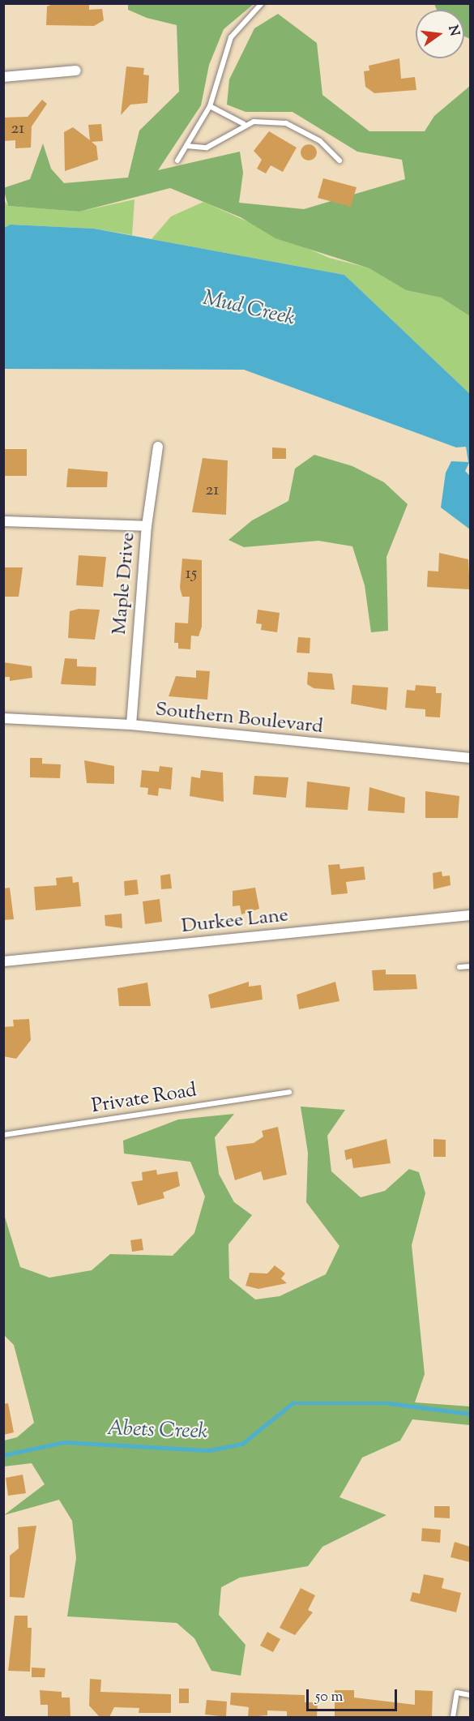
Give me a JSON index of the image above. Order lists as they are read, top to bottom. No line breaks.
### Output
{"streets":{"street":["Maple Drive","Southern Boulevard","Durkee Lane"],"lane":["Private Road"]},"crossings":[["Maple Drive","Southern Boulevard"]],"water":["Mud Creek","Abets Creek"],"house_numbers":["21","21","15"],"scale_bar":"50 m","north":"right"}
